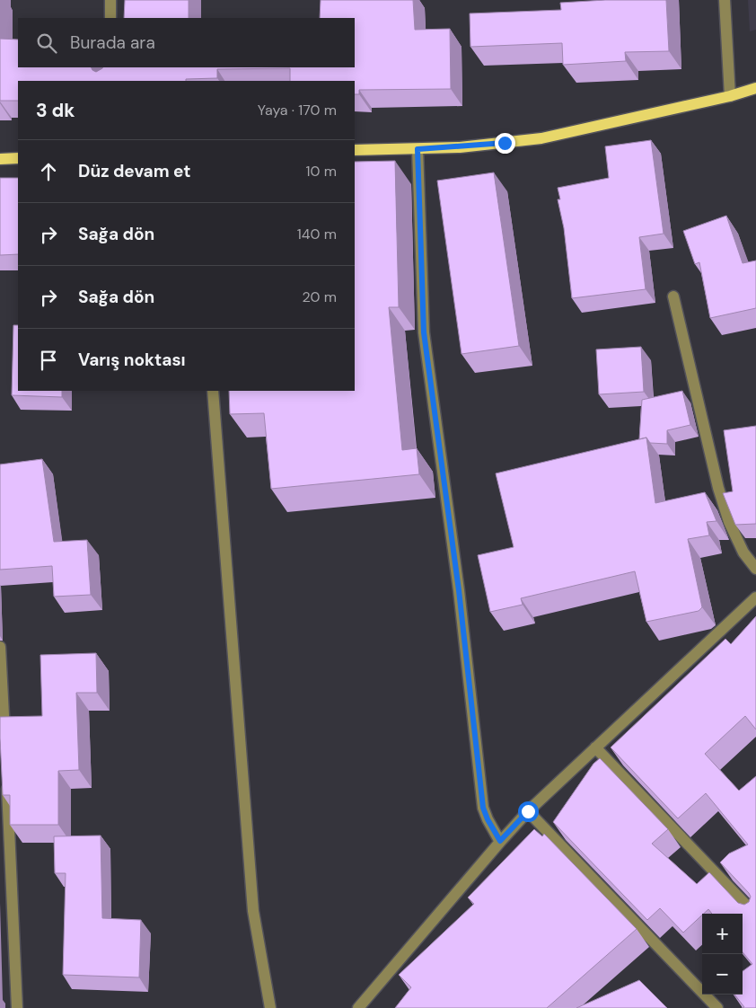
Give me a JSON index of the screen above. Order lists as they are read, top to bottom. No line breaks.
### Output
{"page":{"search":"Burada ara","heading":["3 dk","Yaya · 170 m"],"list":[["Düz devam et","10 m"],["Sağa dön","140 m"],["Sağa dön","20 m"],"Varış noktası"],"map_buttons":["+","−"]}}
